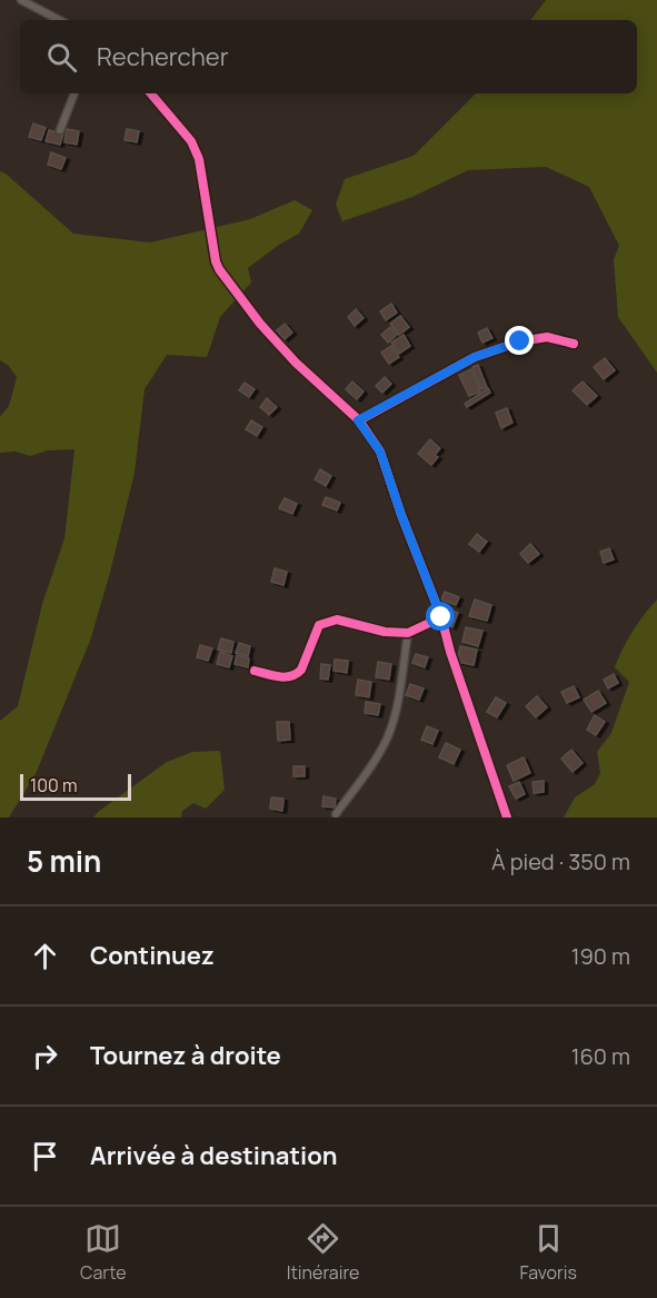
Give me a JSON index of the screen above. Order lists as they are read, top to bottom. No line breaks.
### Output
{"scale_bar":"100 m","page":{"search":"Rechercher","scale":"100 m","heading":["5 min","À pied · 350 m"],"list":[["Continuez","190 m"],["Tournez à droite","160 m"],"Arrivée à destination"],"nav":["Carte","Itinéraire","Favoris"]}}
